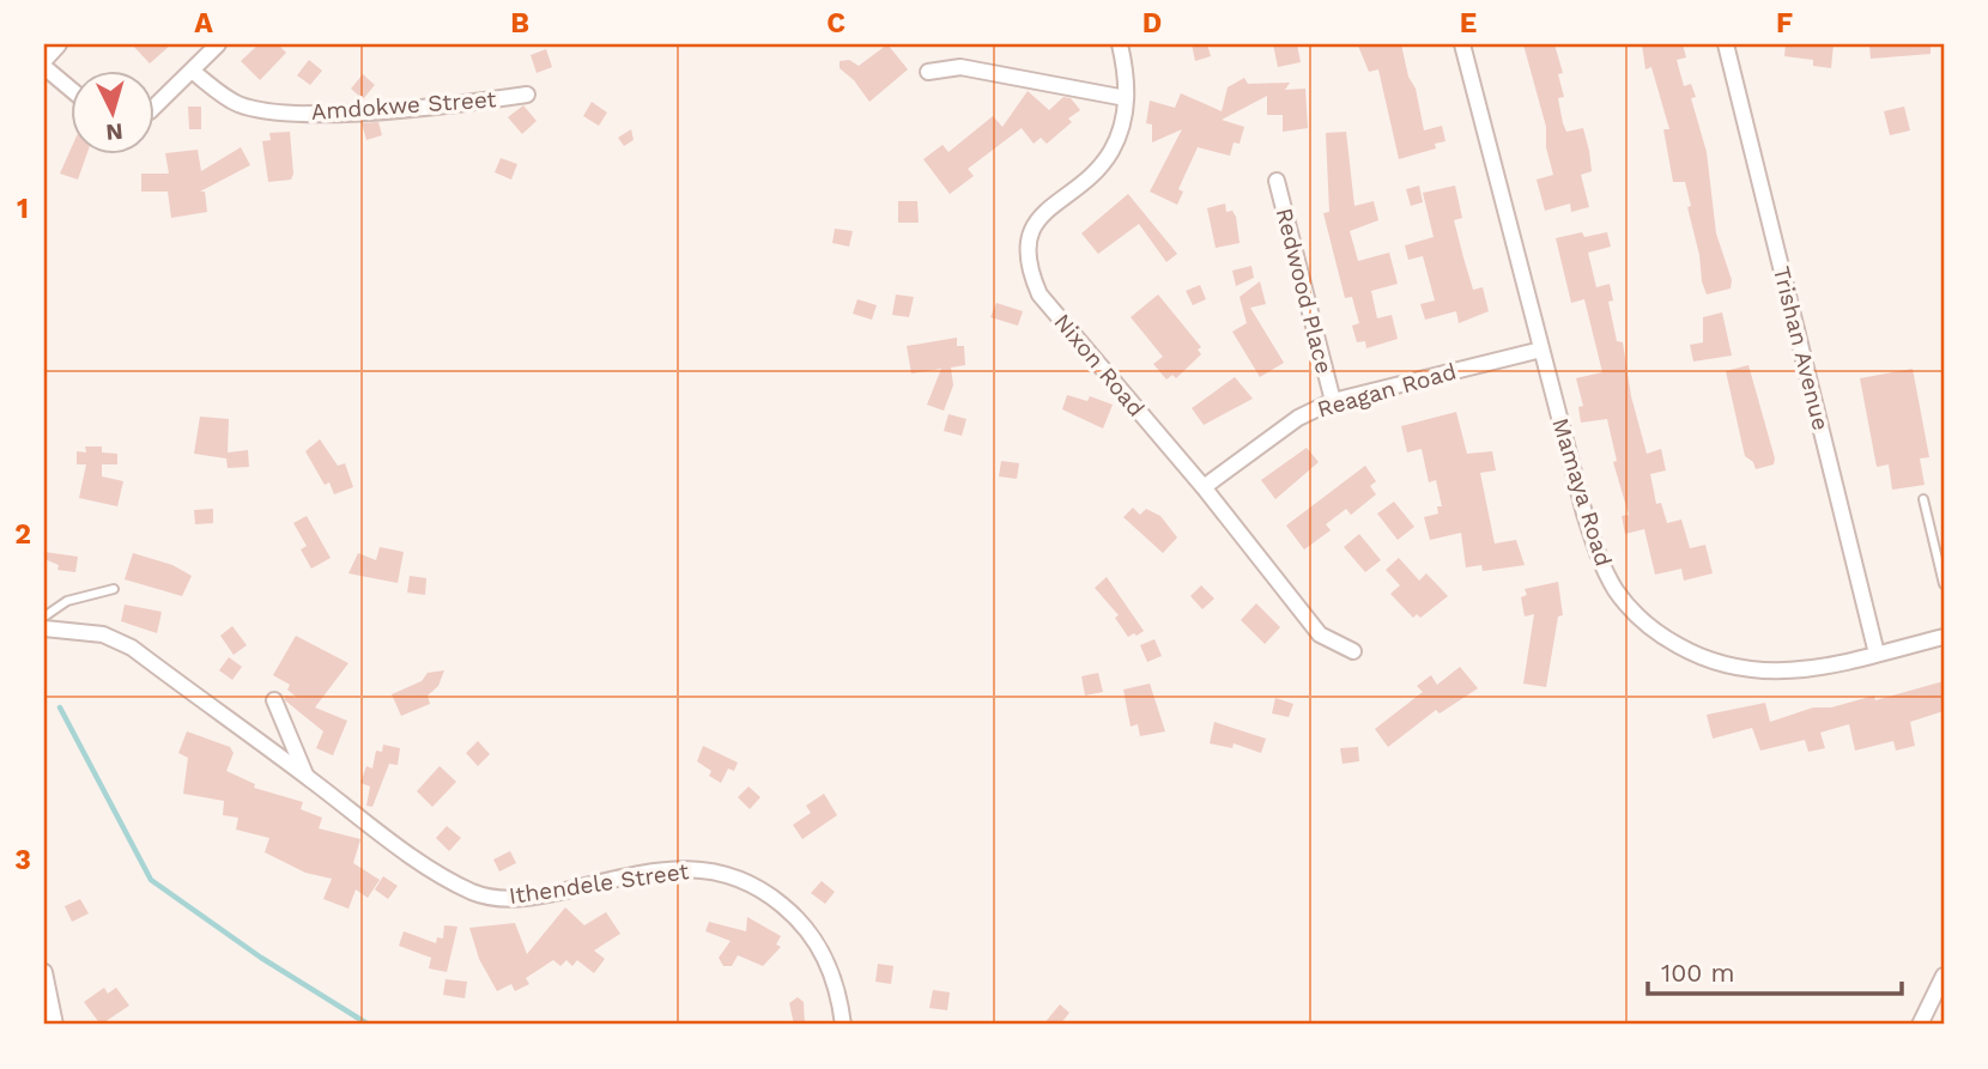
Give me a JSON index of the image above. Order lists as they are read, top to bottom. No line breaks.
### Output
{"streets":{"street":["Amdokwe Street","Redwood Place","Trishan Avenue","Nixon Road","Reagan Road","Mamaya Road","Ithendele Street"]},"crossings":[["Redwood Place","Reagan Road"],["Trishan Avenue","Mamaya Road"],["Nixon Road","Reagan Road"],["Reagan Road","Mamaya Road"]],"scale_bar":"100 m","north":"bottom","grid":{"columns":["A","B","C","D","E","F"],"rows":["1","2","3"]}}
